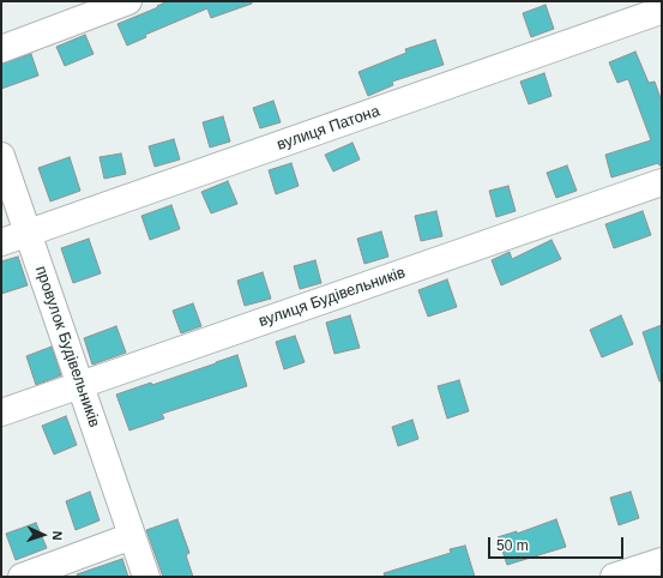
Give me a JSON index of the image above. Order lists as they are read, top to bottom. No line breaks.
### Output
{"streets":{"street":["вулиця Патона","вулиця Будівельників","провулок Будівельників"]},"crossings":[["вулиця Патона","провулок Будівельників"],["вулиця Будівельників","провулок Будівельників"]],"scale_bar":"50 m","north":"right"}
